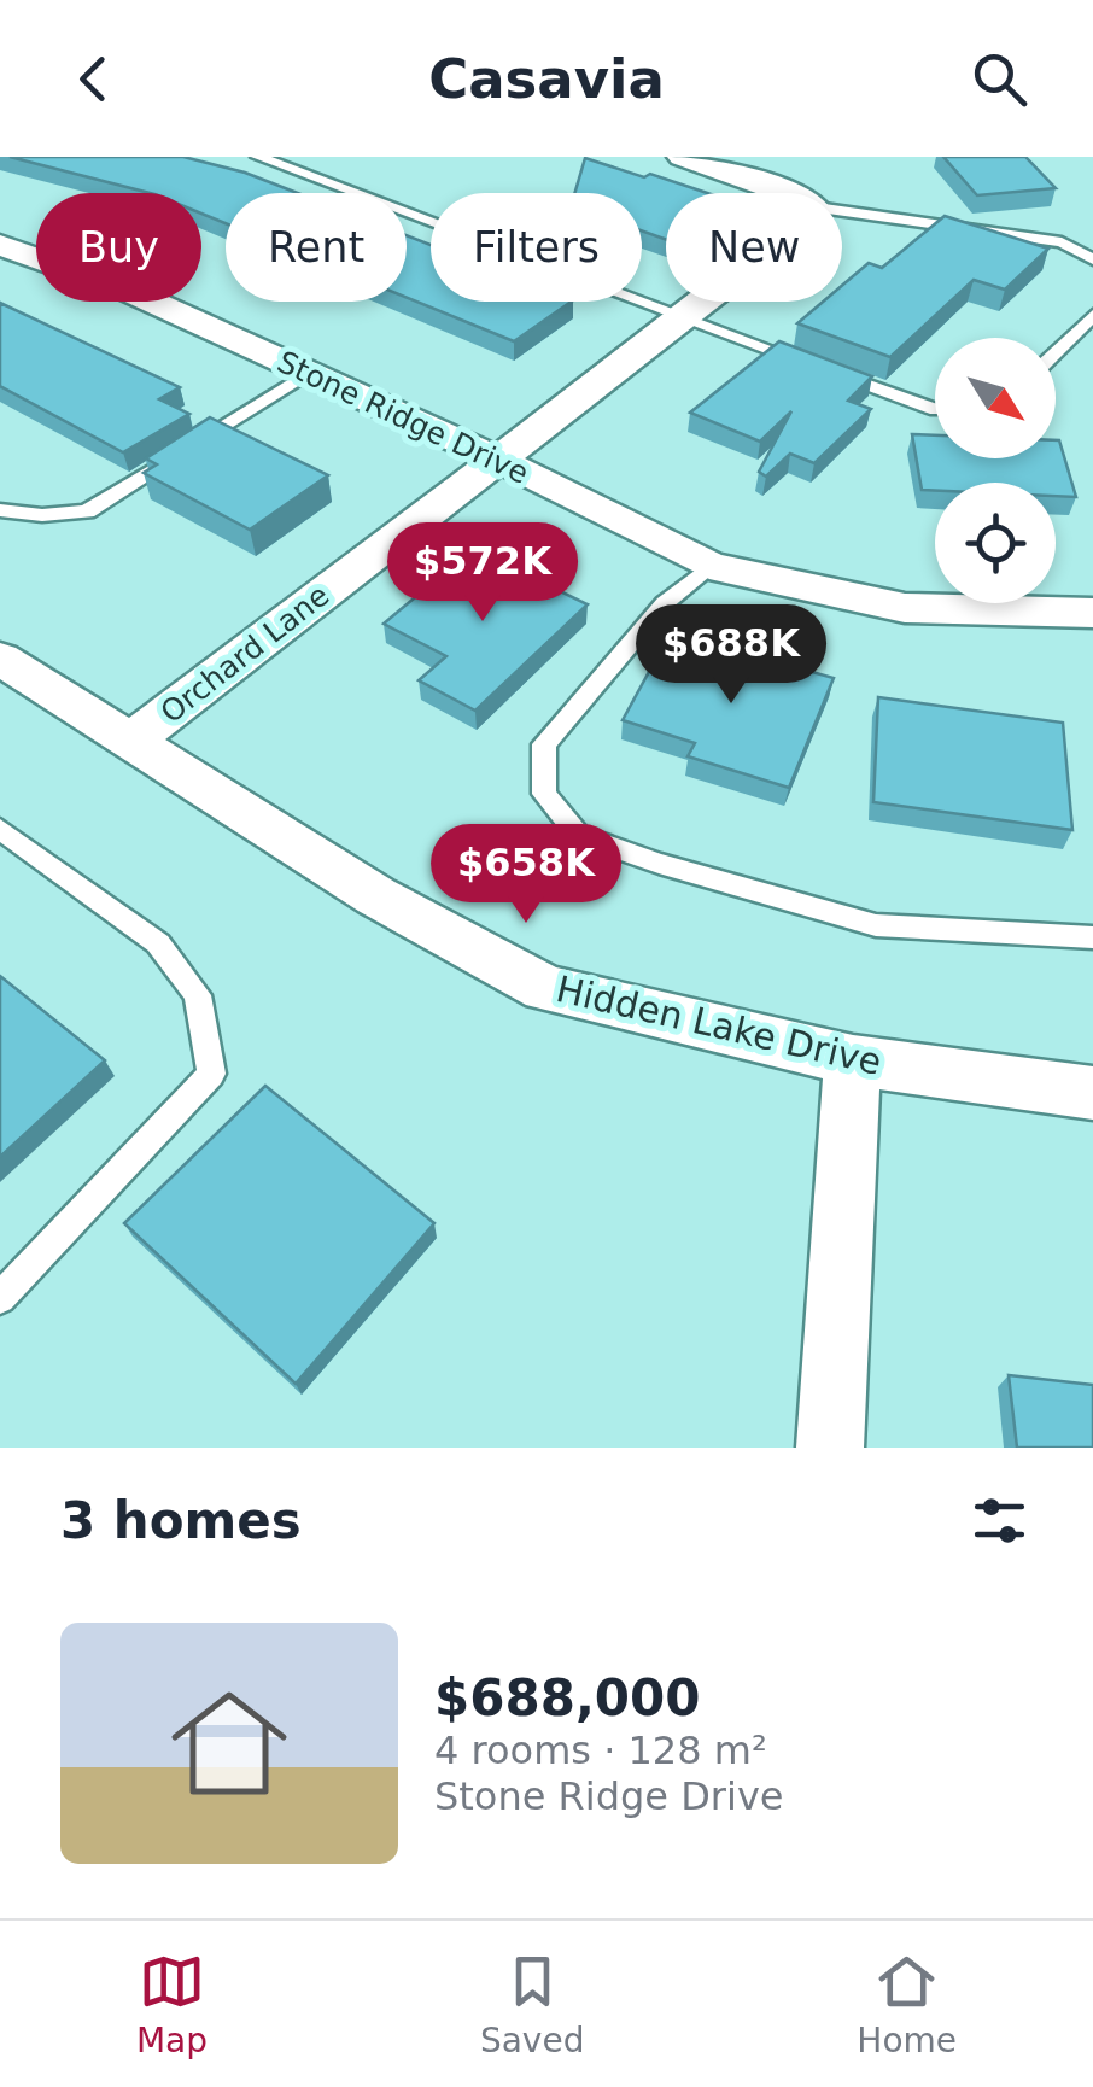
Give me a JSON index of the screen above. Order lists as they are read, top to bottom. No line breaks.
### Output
{"streets":{"street":["Stone Ridge Drive","Orchard Lane","Hidden Lake Drive"]},"crossings":[["Stone Ridge Drive","Orchard Lane"],["Orchard Lane","Hidden Lake Drive"]],"north":"bottom right","page":{"header":"Casavia","chip":["Buy","Rent","Filters","New"],"price":["$572K","$688K","$658K"],"heading":"3 homes","list":[{"name":"$688,000","note":"4 rooms · 128 m² · Stone Ridge Drive"}],"tabs":["Map","Saved","Home"]}}
